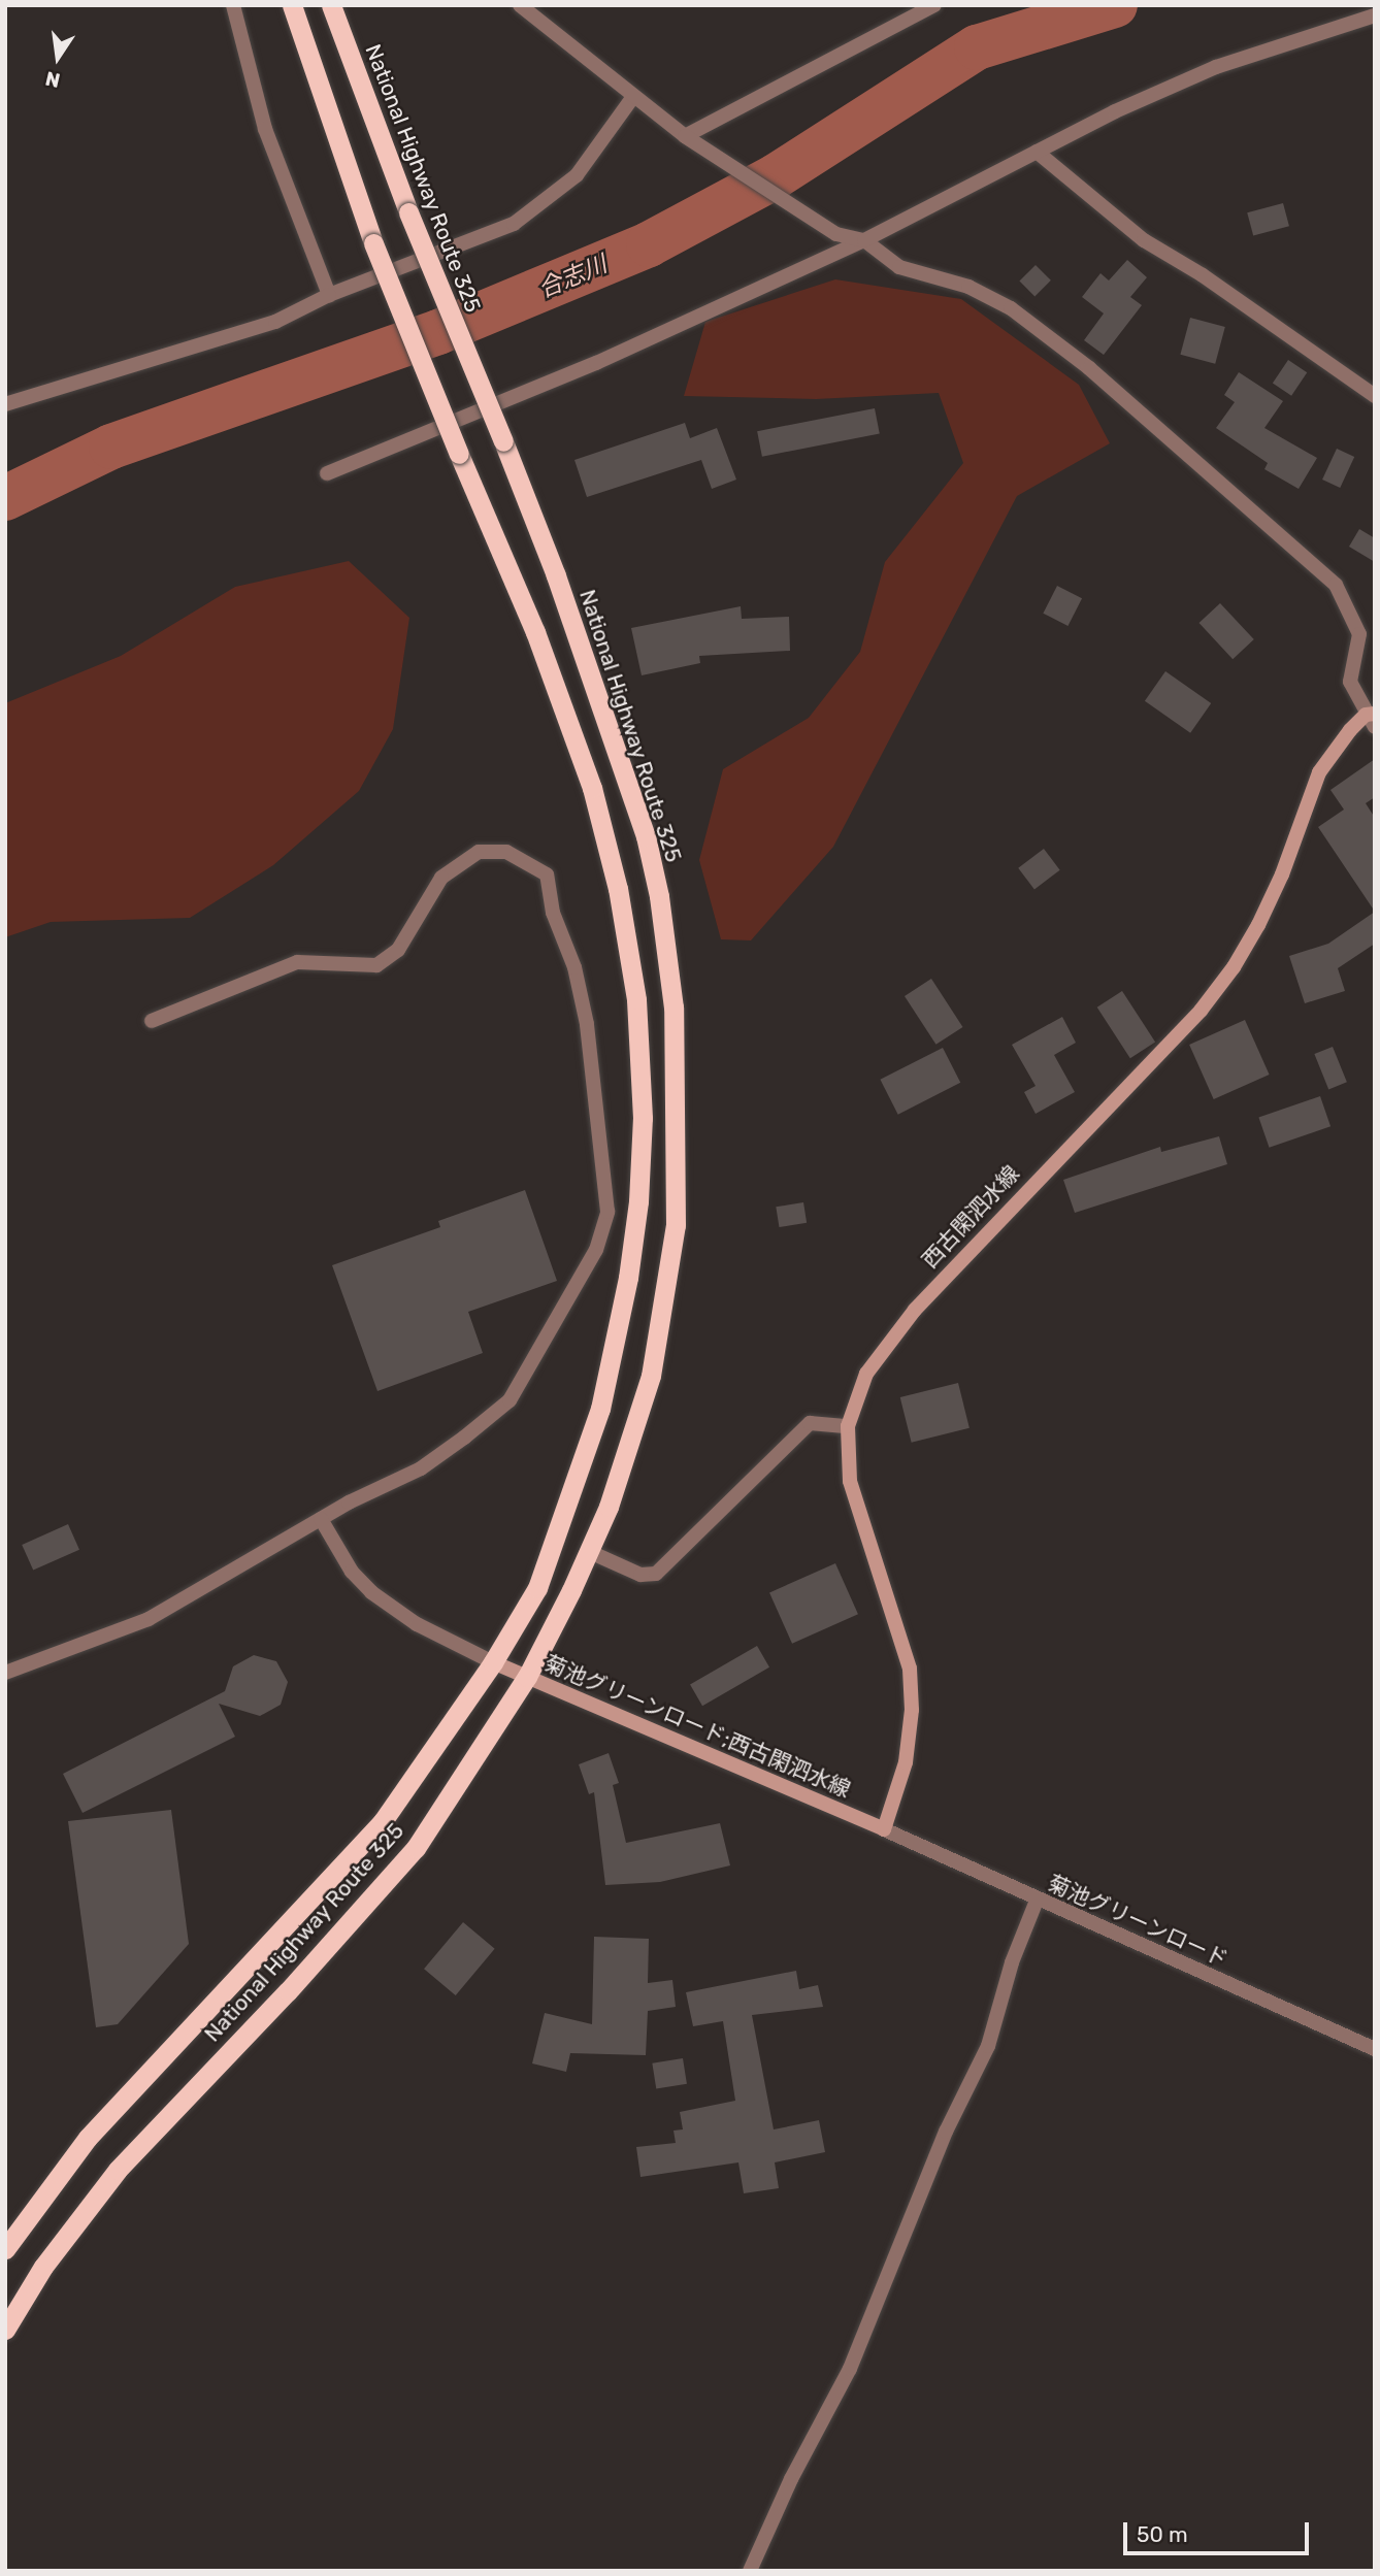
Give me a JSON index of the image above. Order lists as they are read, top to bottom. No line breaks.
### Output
{"streets":{"highway":["National Highway Route 325"],"main road":["西古閑泗水線","菊池グリーンロード;西古閑泗水線"],"street":["菊池グリーンロード"]},"crossings":[["National Highway Route 325","菊池グリーンロード;西古閑泗水線"],["西古閑泗水線","菊池グリーンロード;西古閑泗水線"],["西古閑泗水線","菊池グリーンロード"],["菊池グリーンロード;西古閑泗水線","菊池グリーンロード"]],"water":["合志川"],"scale_bar":"50 m","north":"bottom"}
